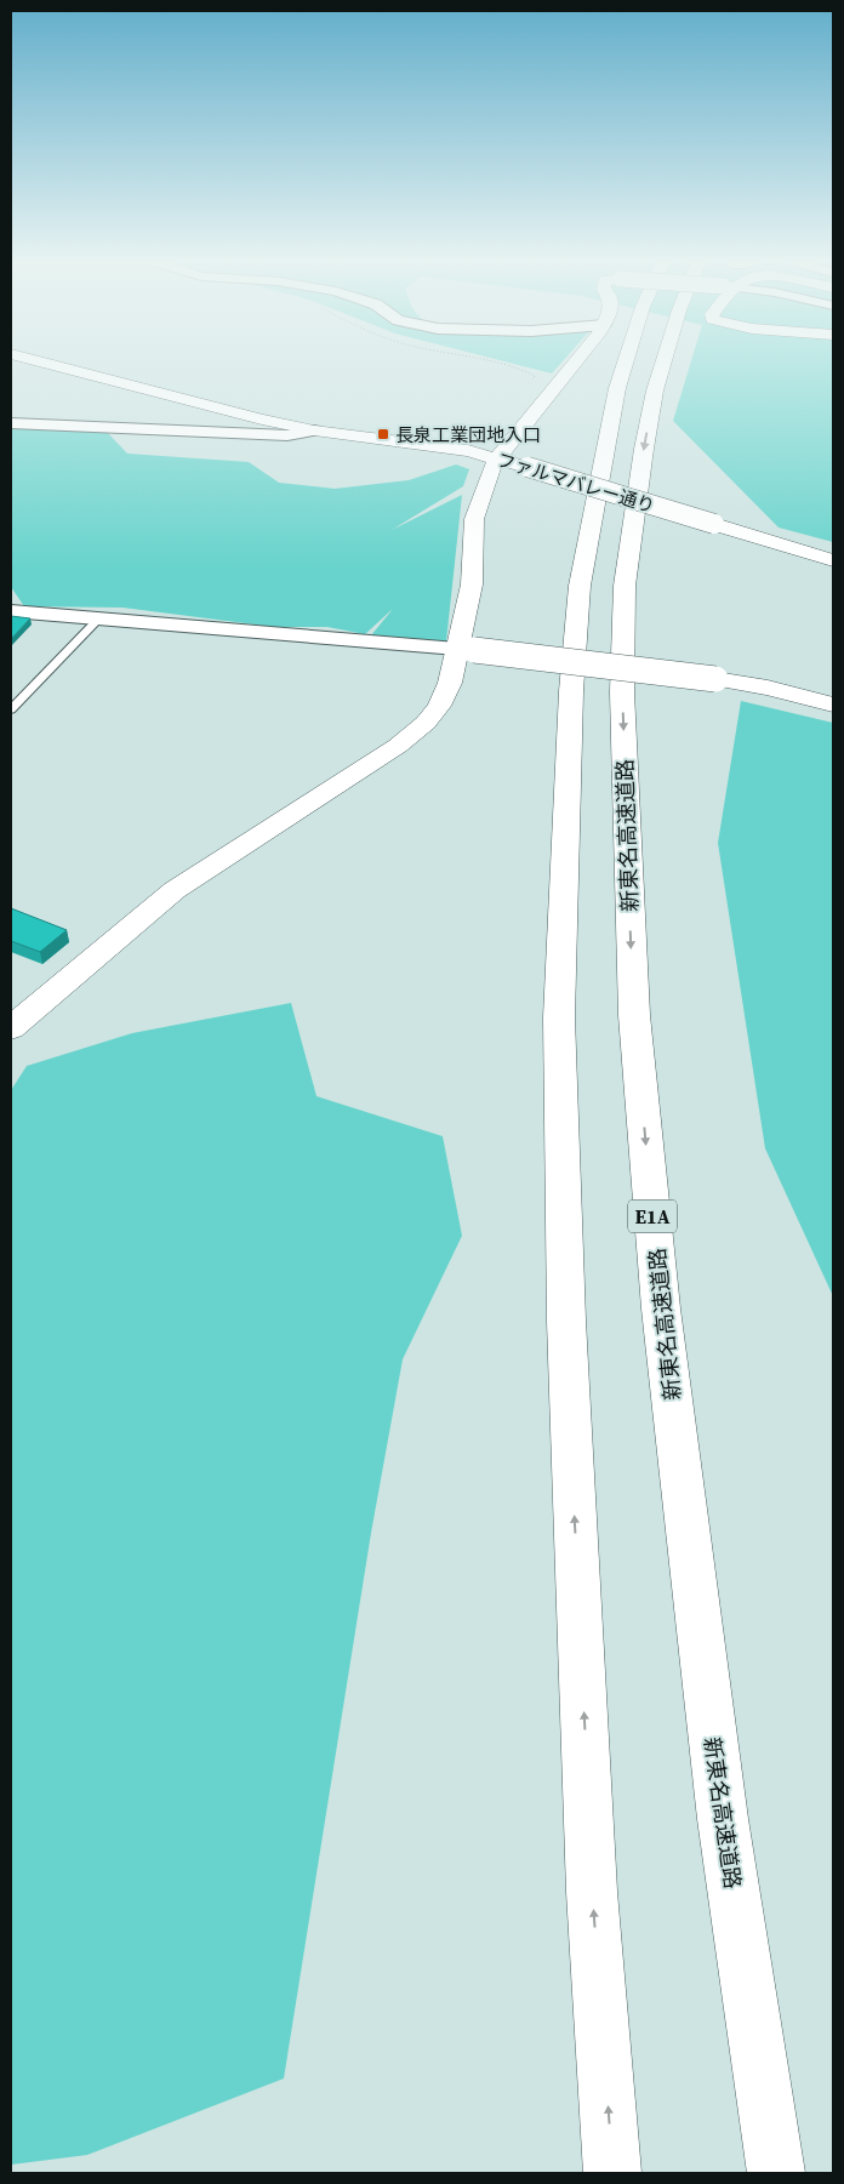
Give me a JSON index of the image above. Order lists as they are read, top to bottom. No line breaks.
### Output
{"streets":{"main road":["ファルマバレー通り","新東名高速道路","E1A"]},"places":{"transit":["長泉工業団地入口"]}}
